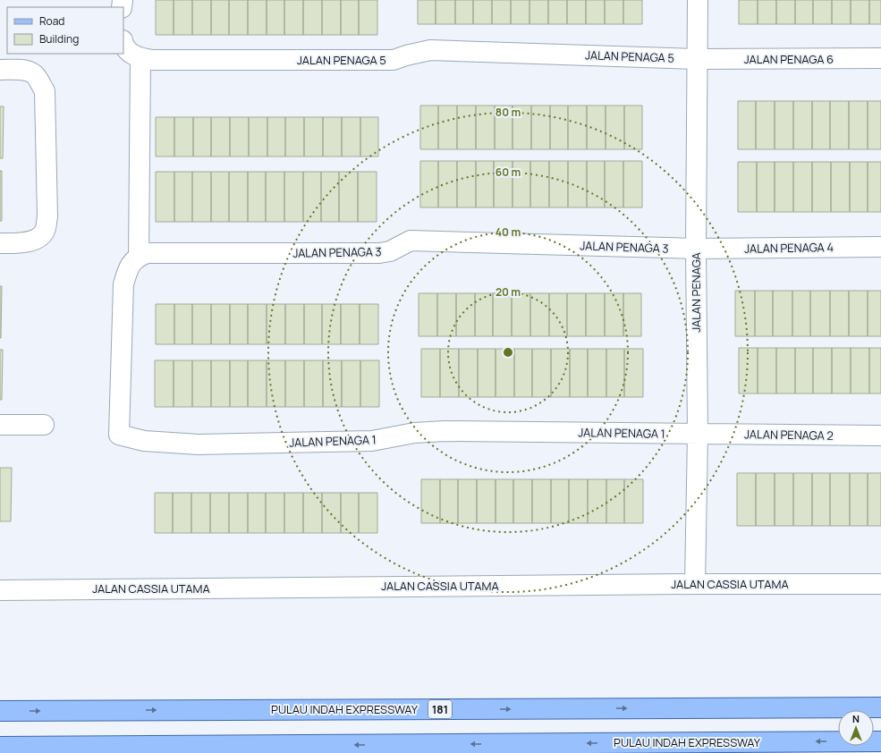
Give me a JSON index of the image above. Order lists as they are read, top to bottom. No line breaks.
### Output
{"streets":{"main road":["PULAU INDAH EXPRESSWAY","181"],"street":["JALAN PENAGA 5","JALAN PENAGA 6","JALAN PENAGA 3","JALAN PENAGA 4","JALAN PENAGA","JALAN PENAGA 1","JALAN PENAGA 2","JALAN CASSIA UTAMA"]},"crossings":[["JALAN PENAGA 5","JALAN PENAGA 6"],["JALAN PENAGA 5","JALAN PENAGA"],["JALAN PENAGA 6","JALAN PENAGA"],["JALAN PENAGA 3","JALAN PENAGA 4"],["JALAN PENAGA 3","JALAN PENAGA"],["JALAN PENAGA 3","JALAN PENAGA 1"],["JALAN PENAGA 4","JALAN PENAGA"],["JALAN PENAGA","JALAN PENAGA 1"],["JALAN PENAGA","JALAN PENAGA 2"],["JALAN PENAGA","JALAN CASSIA UTAMA"],["JALAN PENAGA 1","JALAN PENAGA 2"]],"legend":["Road","Building"],"north":"top","rings":["80 m","60 m","40 m","20 m"]}
